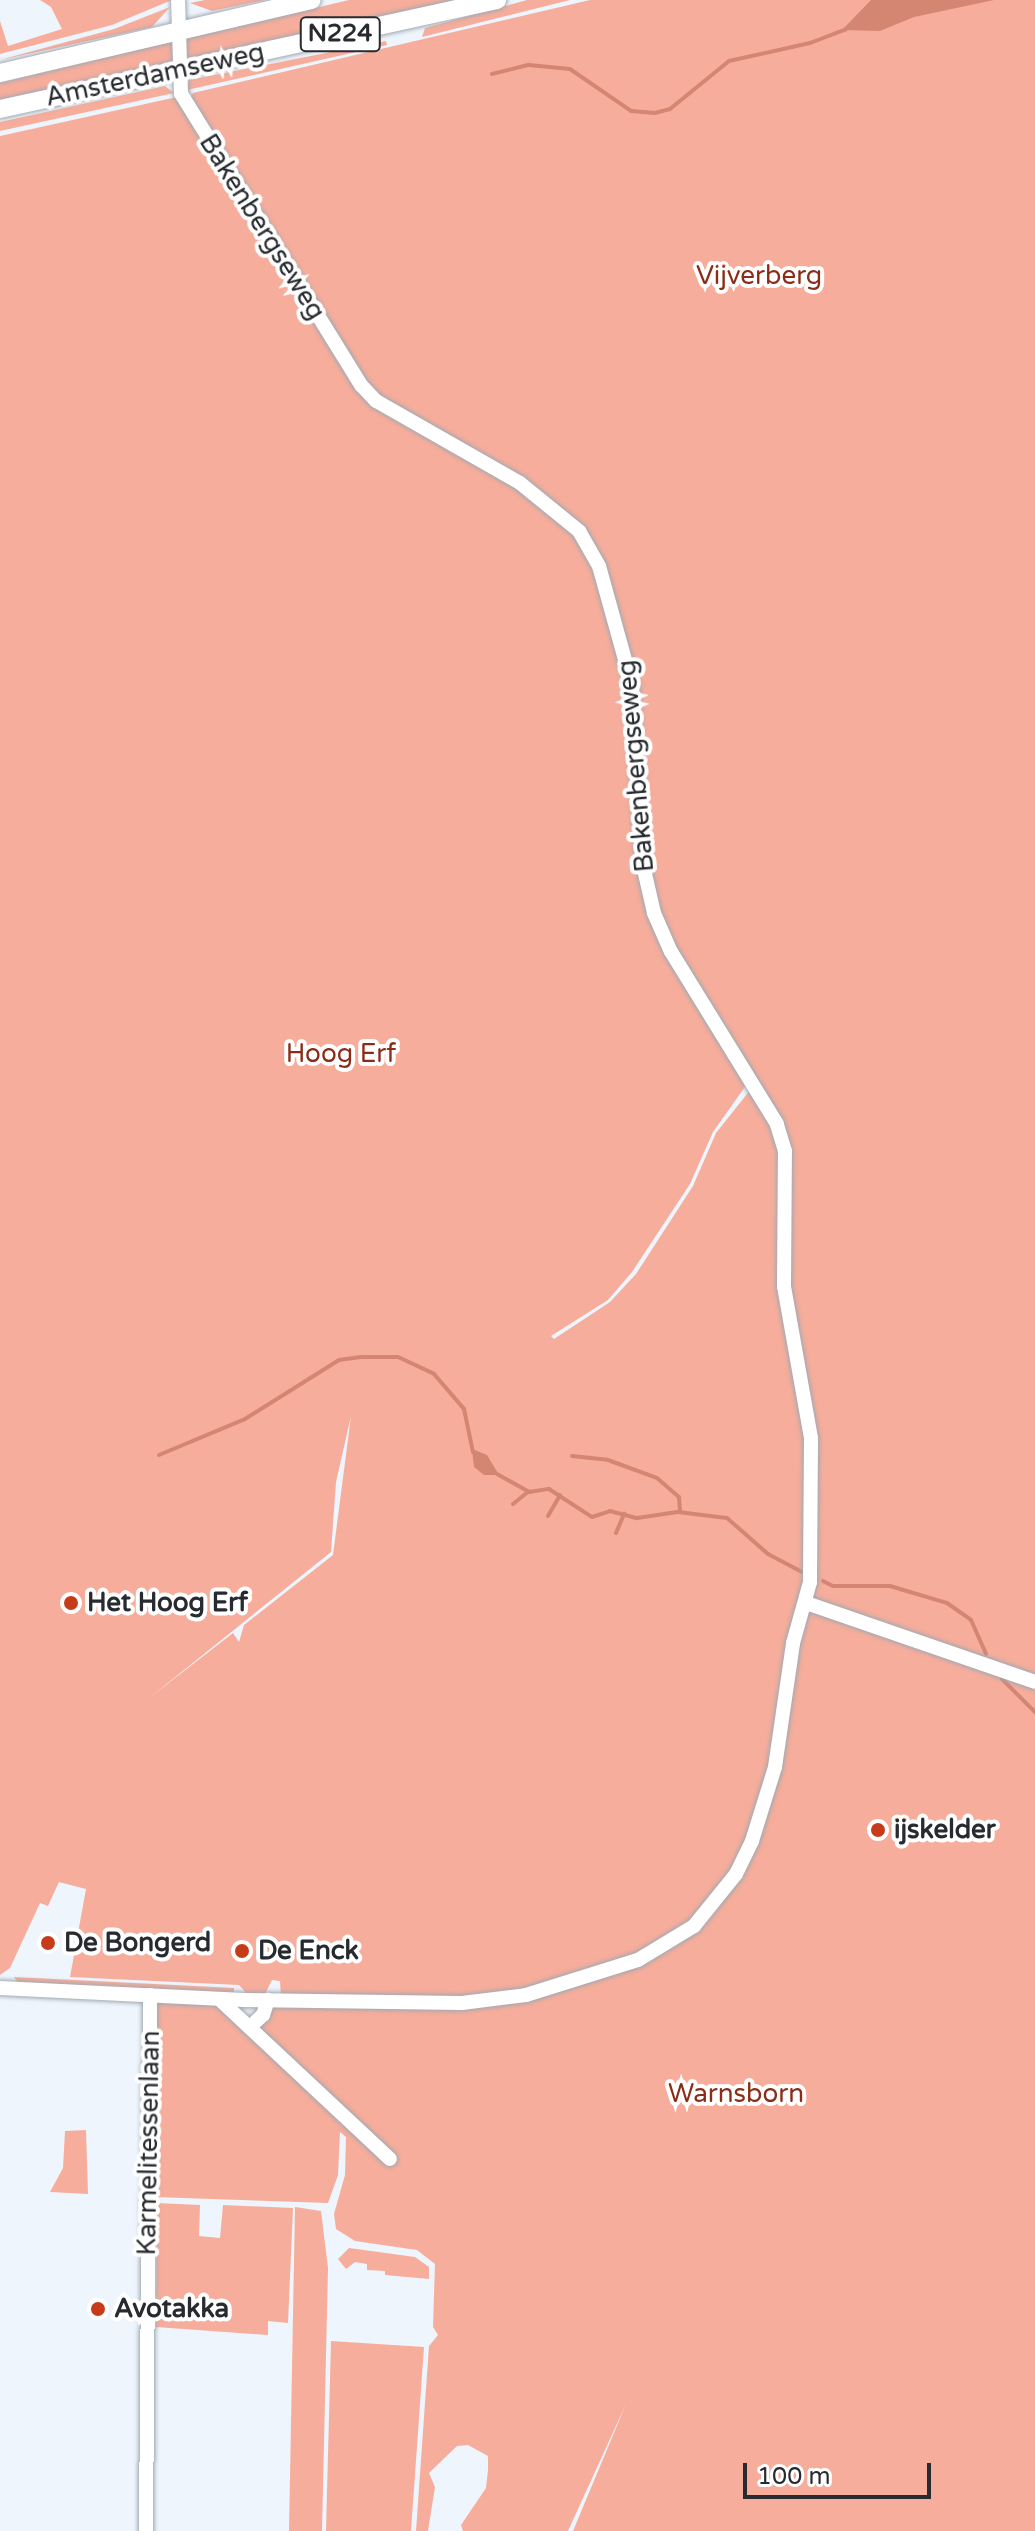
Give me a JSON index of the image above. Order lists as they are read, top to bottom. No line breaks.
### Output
{"streets":{"main road":["N224","Amsterdamseweg"],"street":["Bakenbergseweg","Karmelitessenlaan"]},"crossings":[["Amsterdamseweg","Bakenbergseweg"],["Bakenbergseweg","Karmelitessenlaan"]],"parks":["Vijverberg","Hoog Erf","Warnsborn"],"places":["Het Hoog Erf","ijskelder","De Bongerd","De Enck","Avotakka"],"scale_bar":"100 m"}
